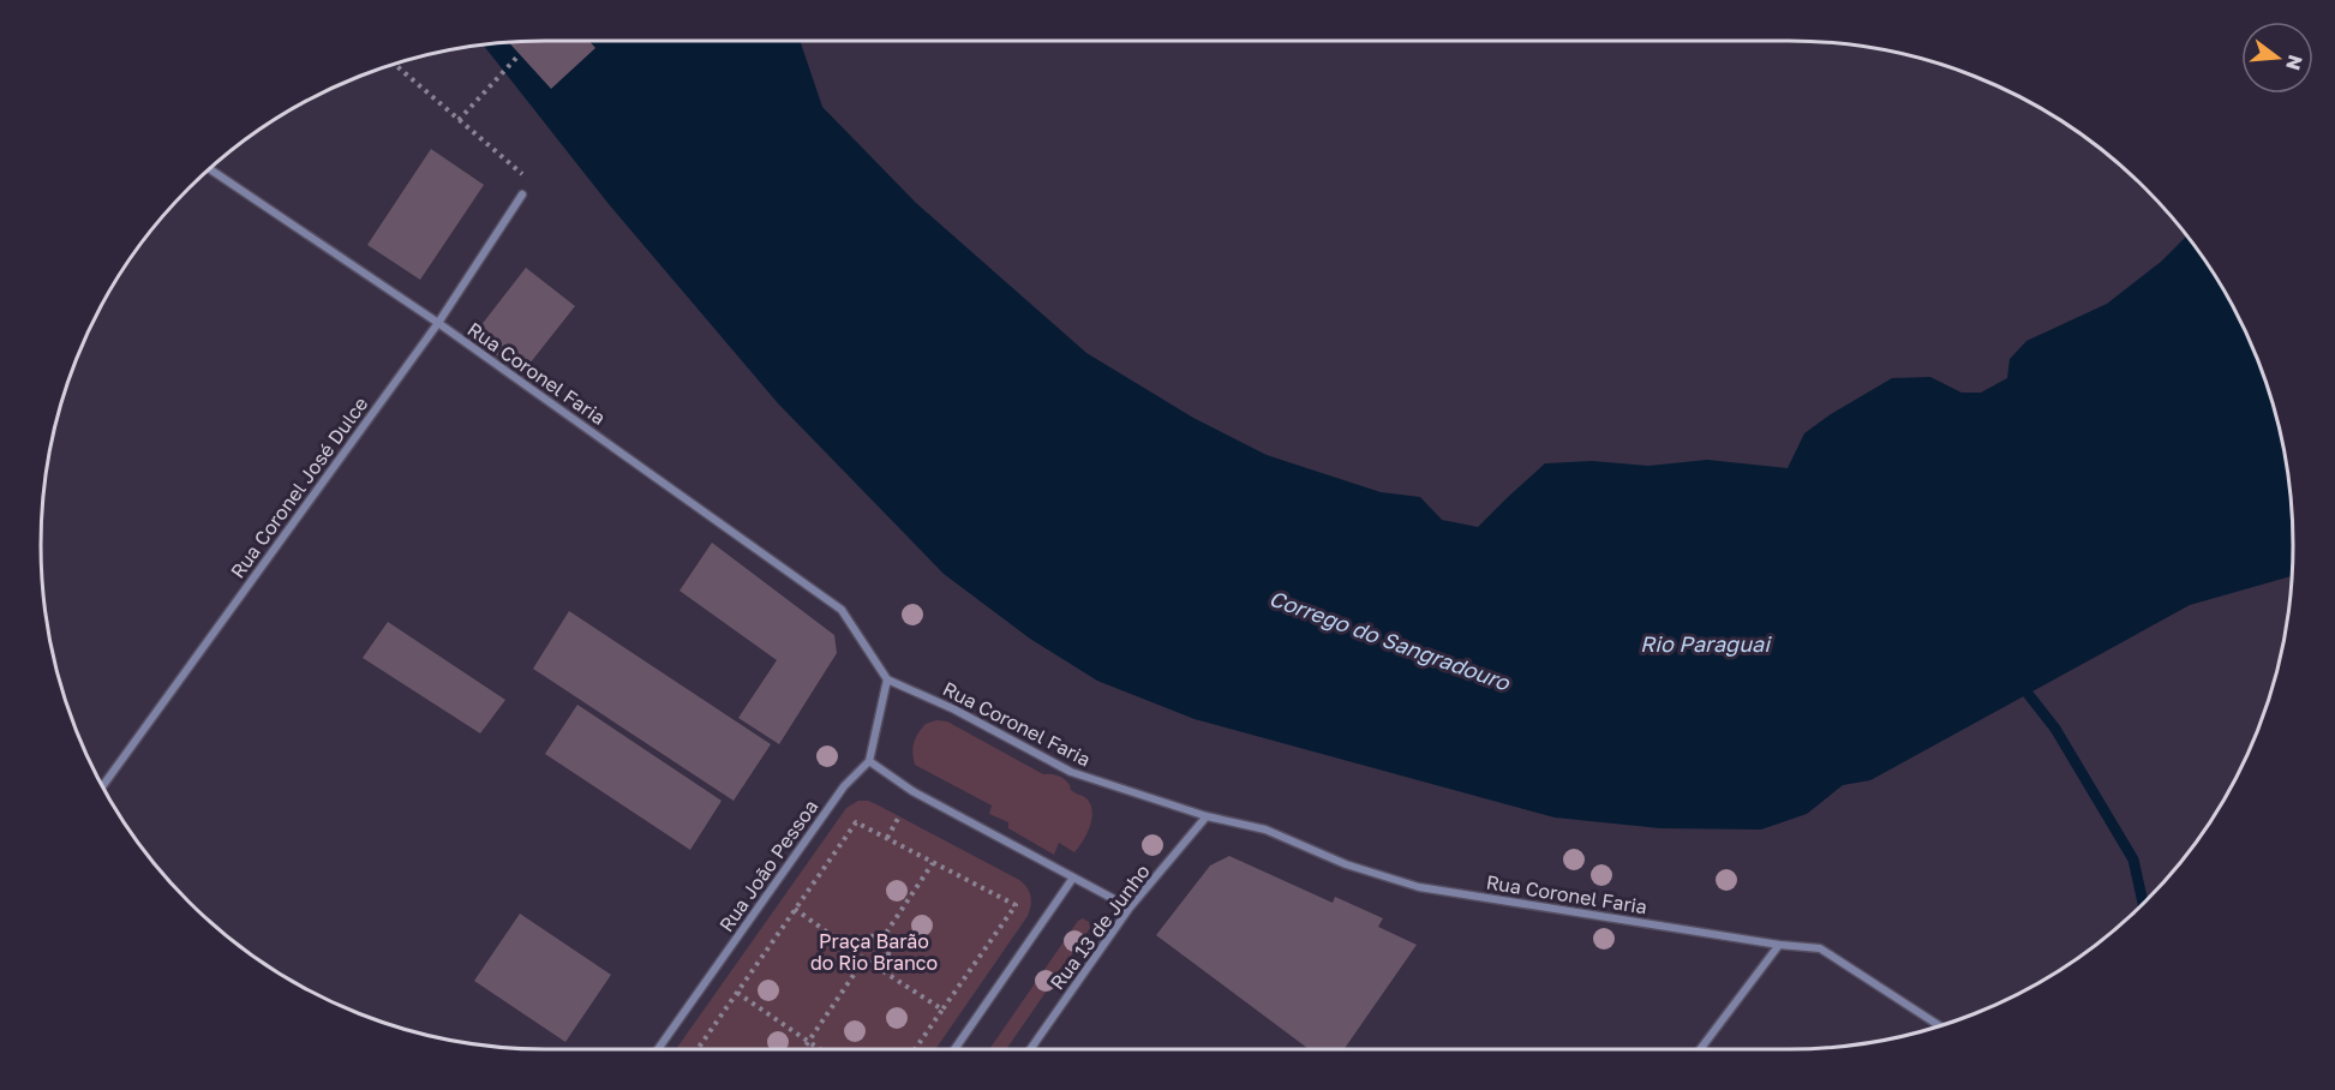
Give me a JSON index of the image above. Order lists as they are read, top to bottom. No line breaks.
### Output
{"streets":{"street":["Rua Coronel Faria","Rua Coronel José Dulce","Rua João Pessoa","Rua 13 de Junho"]},"crossings":[["Rua Coronel Faria","Rua Coronel José Dulce"],["Rua Coronel Faria","Rua João Pessoa"],["Rua Coronel Faria","Rua 13 de Junho"]],"water":["Corrego do Sangradouro","Rio Paraguai"],"parks":["Praça Barão do Rio Branco"],"north":"right"}
